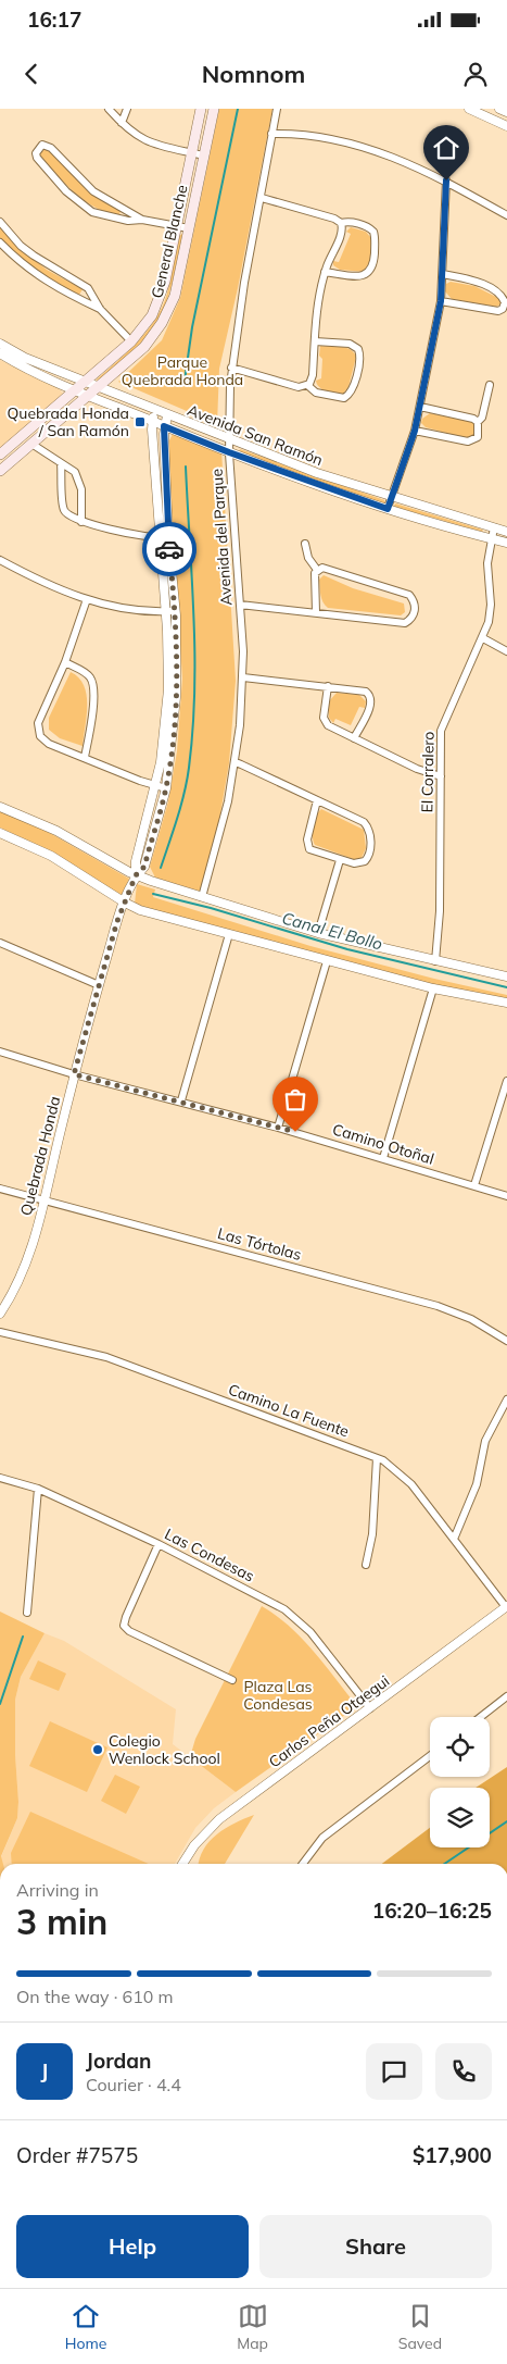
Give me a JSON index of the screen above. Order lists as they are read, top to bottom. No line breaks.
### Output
{"streets":{"main road":["General Blanche"],"street":["Avenida San Ramón","Avenida del Parque","El Corralero","Camino Otoñal","Quebrada Honda","Las Tórtolas","Camino La Fuente","Las Condesas","Carlos Peña Otaegui"]},"crossings":[["General Blanche","Avenida San Ramón"],["Avenida San Ramón","Avenida del Parque"],["Avenida San Ramón","El Corralero"],["Camino Otoñal","Quebrada Honda"],["Quebrada Honda","Las Tórtolas"],["Camino La Fuente","Carlos Peña Otaegui"],["Las Condesas","Carlos Peña Otaegui"]],"water":["Canal El Bollo"],"parks":["Parque Quebrada Honda","Plaza Las Condesas"],"places":{"transit":["Quebrada Honda / San Ramón"],"other":["Colegio Wenlock School"]},"page":{"status":"16:17","header":"Nomnom","heading":["3 min","Arriving in","16:20–16:25"],"panel":["Jordan","Courier · 4.4","Order #7575","$17,900"],"bar":"On the way · 610 m","round":"J","buttons":["Help","Share"],"tabs":["Home","Map","Saved"]}}
